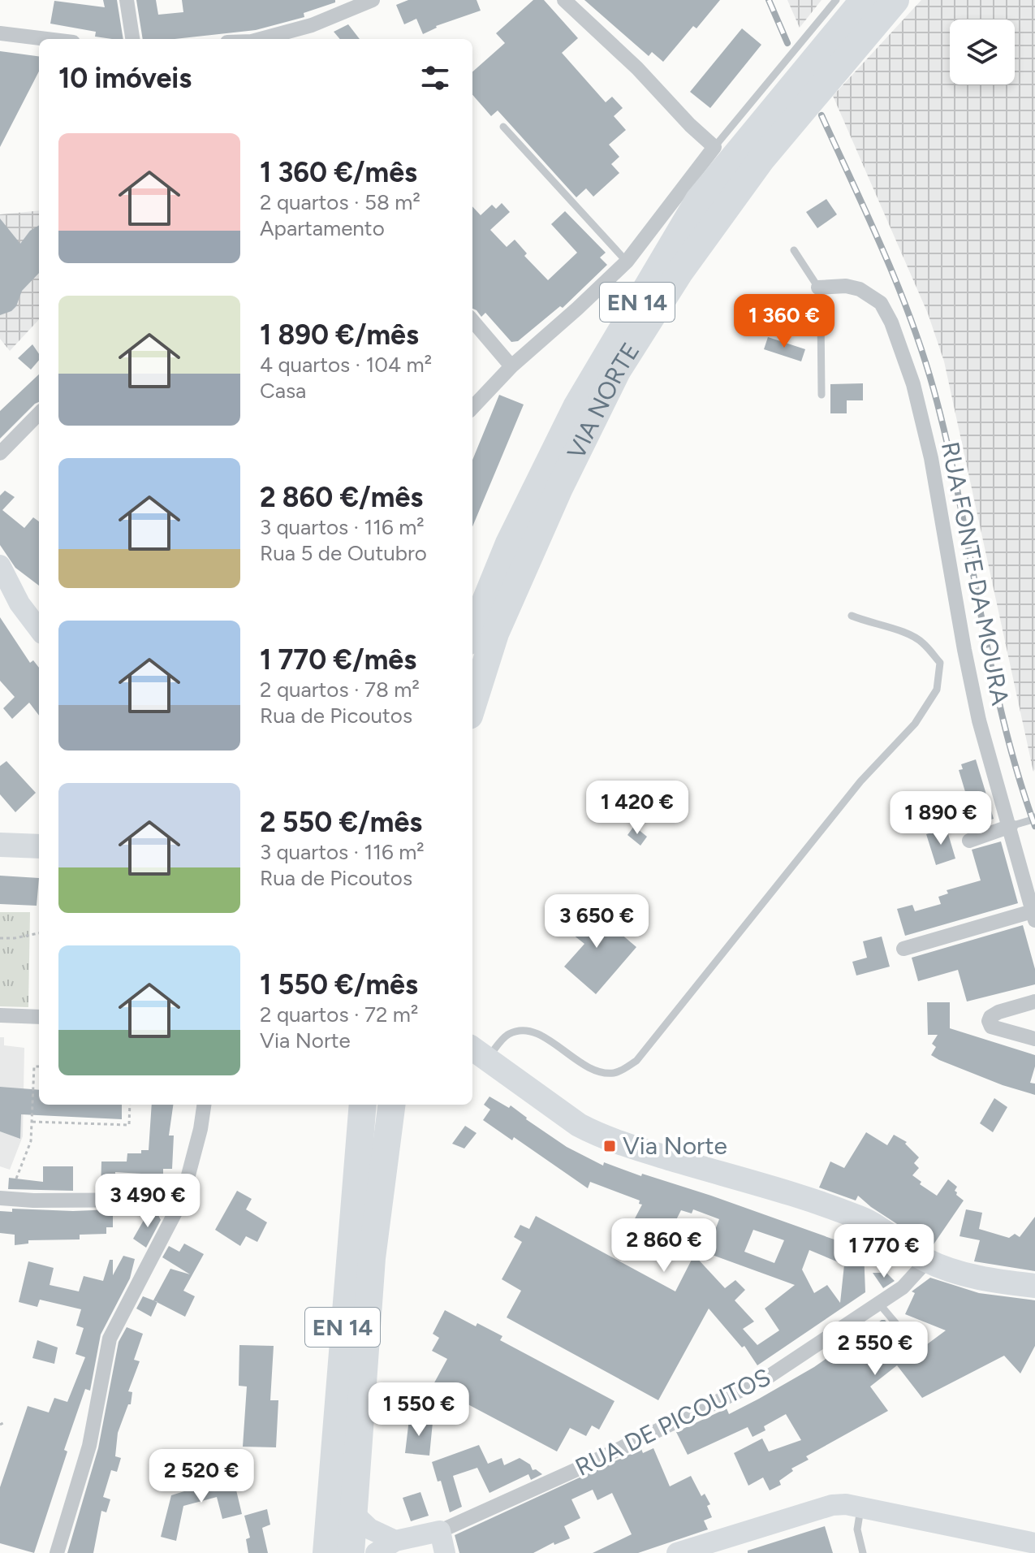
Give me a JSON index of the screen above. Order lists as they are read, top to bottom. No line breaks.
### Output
{"streets":{"highway":["EN 14","VIA NORTE"],"street":["RUA FONTE DA MOURA","RUA DE PICOUTOS"]},"places":{"transit":["Via Norte"]},"page":{"heading":"10 imóveis","list":[{"name":"1 360 €/mês","note":"2 quartos · 58 m² · Apartamento"},{"name":"1 890 €/mês","note":"4 quartos · 104 m² · Casa"},{"name":"2 860 €/mês","note":"3 quartos · 116 m² · Rua 5 de Outubro"},{"name":"1 770 €/mês","note":"2 quartos · 78 m² · Rua de Picoutos"},{"name":"2 550 €/mês","note":"3 quartos · 116 m² · Rua de Picoutos"},{"name":"1 550 €/mês","note":"2 quartos · 72 m² · Via Norte"}],"price":["1 360 €","1 420 €","1 890 €","3 650 €","3 490 €","2 860 €","1 770 €","2 550 €","1 550 €","2 520 €"]}}
